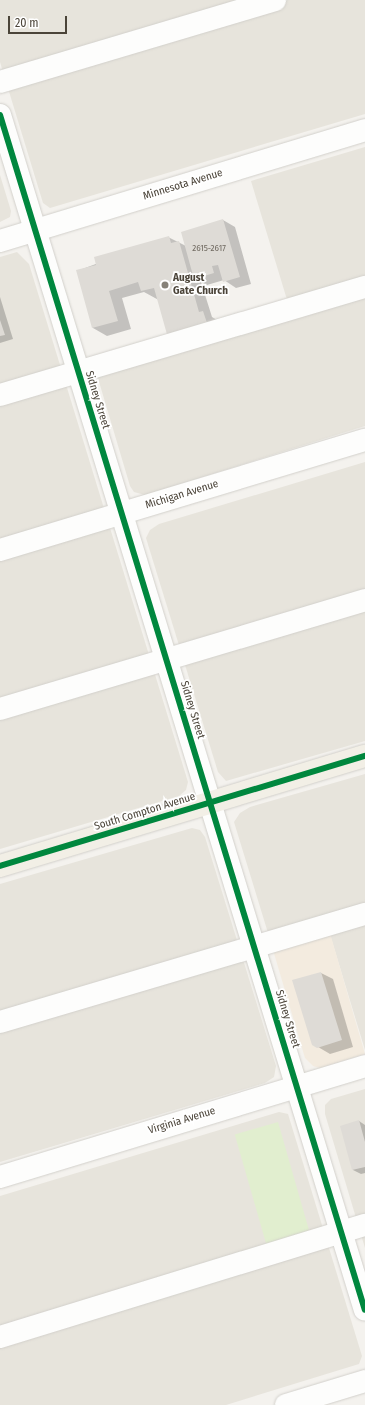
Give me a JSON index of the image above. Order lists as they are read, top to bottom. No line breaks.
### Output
{"streets":{"main road":["South Compton Avenue"],"street":["Minnesota Avenue","Sidney Street","Michigan Avenue","Virginia Avenue"]},"crossings":[["Minnesota Avenue","Sidney Street"],["Sidney Street","Michigan Avenue"],["Sidney Street","South Compton Avenue"],["Sidney Street","Virginia Avenue"]],"places":["August Gate Church"],"house_numbers":["2615-2617"],"scale_bar":"20 m"}
